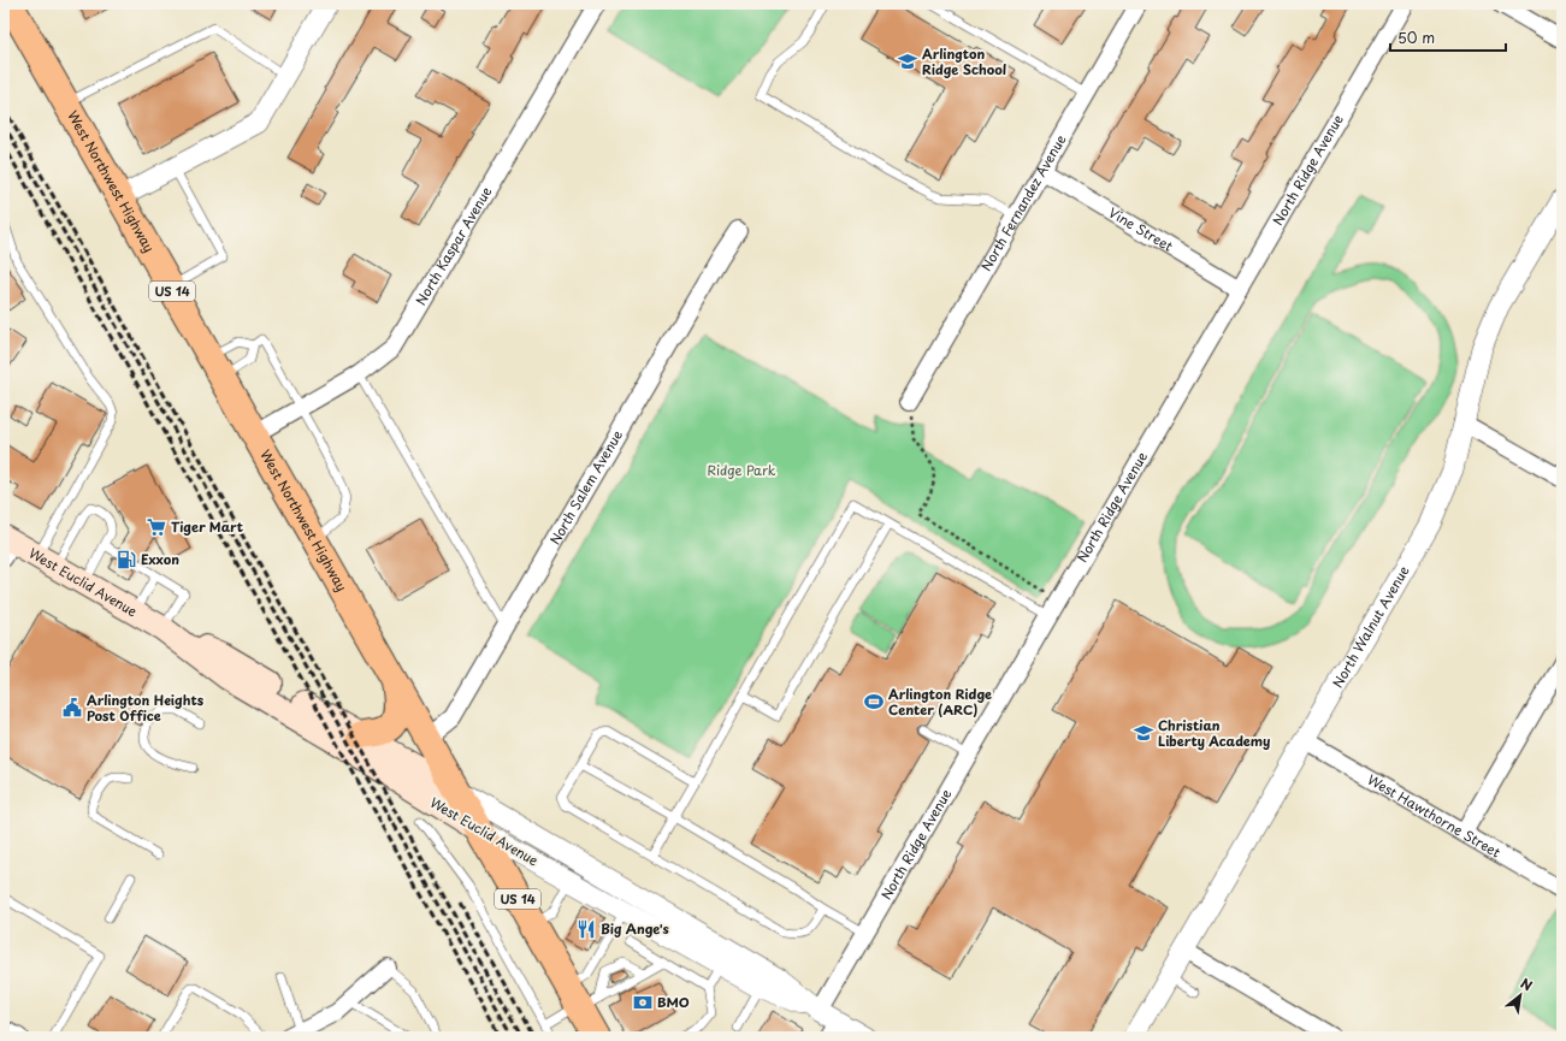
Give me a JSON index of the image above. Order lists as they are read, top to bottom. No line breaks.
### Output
{"streets":{"main road":["West Northwest Highway","US 14","West Euclid Avenue"],"street":["North Ridge Avenue","North Fernandez Avenue","Vine Street","North Kaspar Avenue","North Salem Avenue","North Walnut Avenue","West Hawthorne Street"]},"crossings":[["North Ridge Avenue","Vine Street"],["North Ridge Avenue","West Euclid Avenue"],["West Northwest Highway","North Kaspar Avenue"],["West Northwest Highway","North Salem Avenue"],["West Northwest Highway","West Euclid Avenue"],["North Fernandez Avenue","Vine Street"],["North Walnut Avenue","West Hawthorne Street"]],"parks":["Ridge Park"],"places":{"school or university":["Arlington Ridge School","Christian Liberty Academy"],"supermarket":["Tiger Mart"],"fuel station":["Exxon"],"sports":["Arlington Ridge Center (ARC)"],"public building":["Arlington Heights Post Office"],"restaurant":["Big Ange's"],"bank":["BMO"]},"scale_bar":"50 m","north":"top right"}
